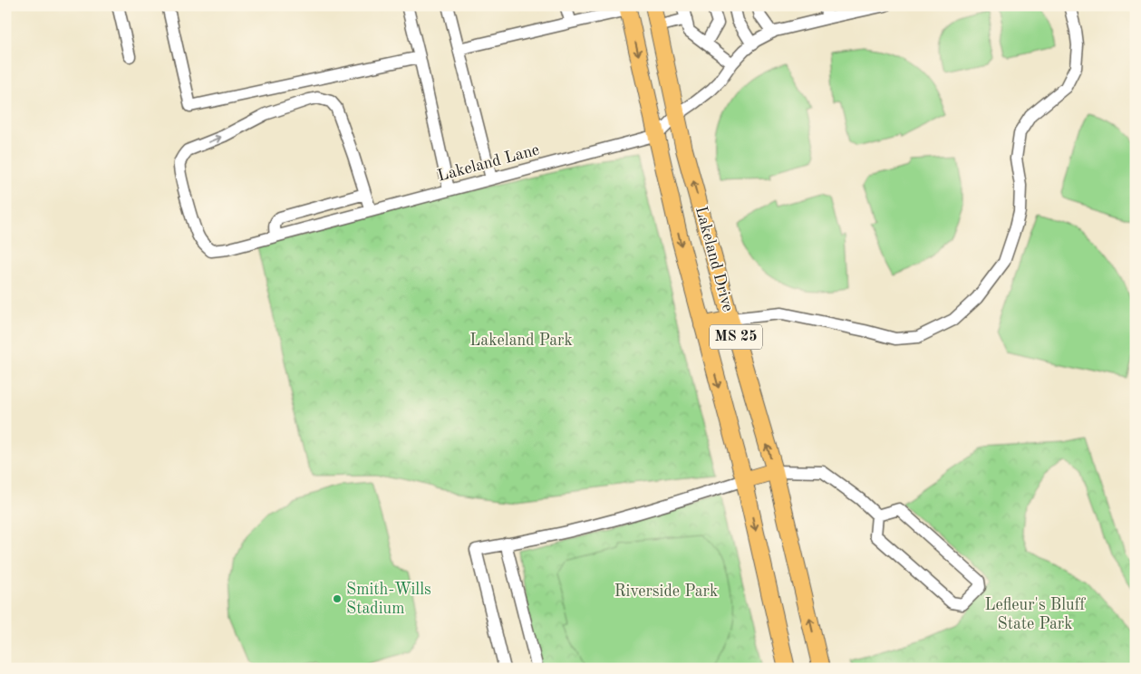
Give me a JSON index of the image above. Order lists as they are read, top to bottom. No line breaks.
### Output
{"streets":{"highway":["Lakeland Drive","MS 25"],"street":["Lakeland Lane"]},"crossings":[["Lakeland Lane","Lakeland Drive"]],"parks":["Lakeland Park","Riverside Park","Lefleur's Bluff State Park"],"places":["Smith-Wills Stadium"]}
